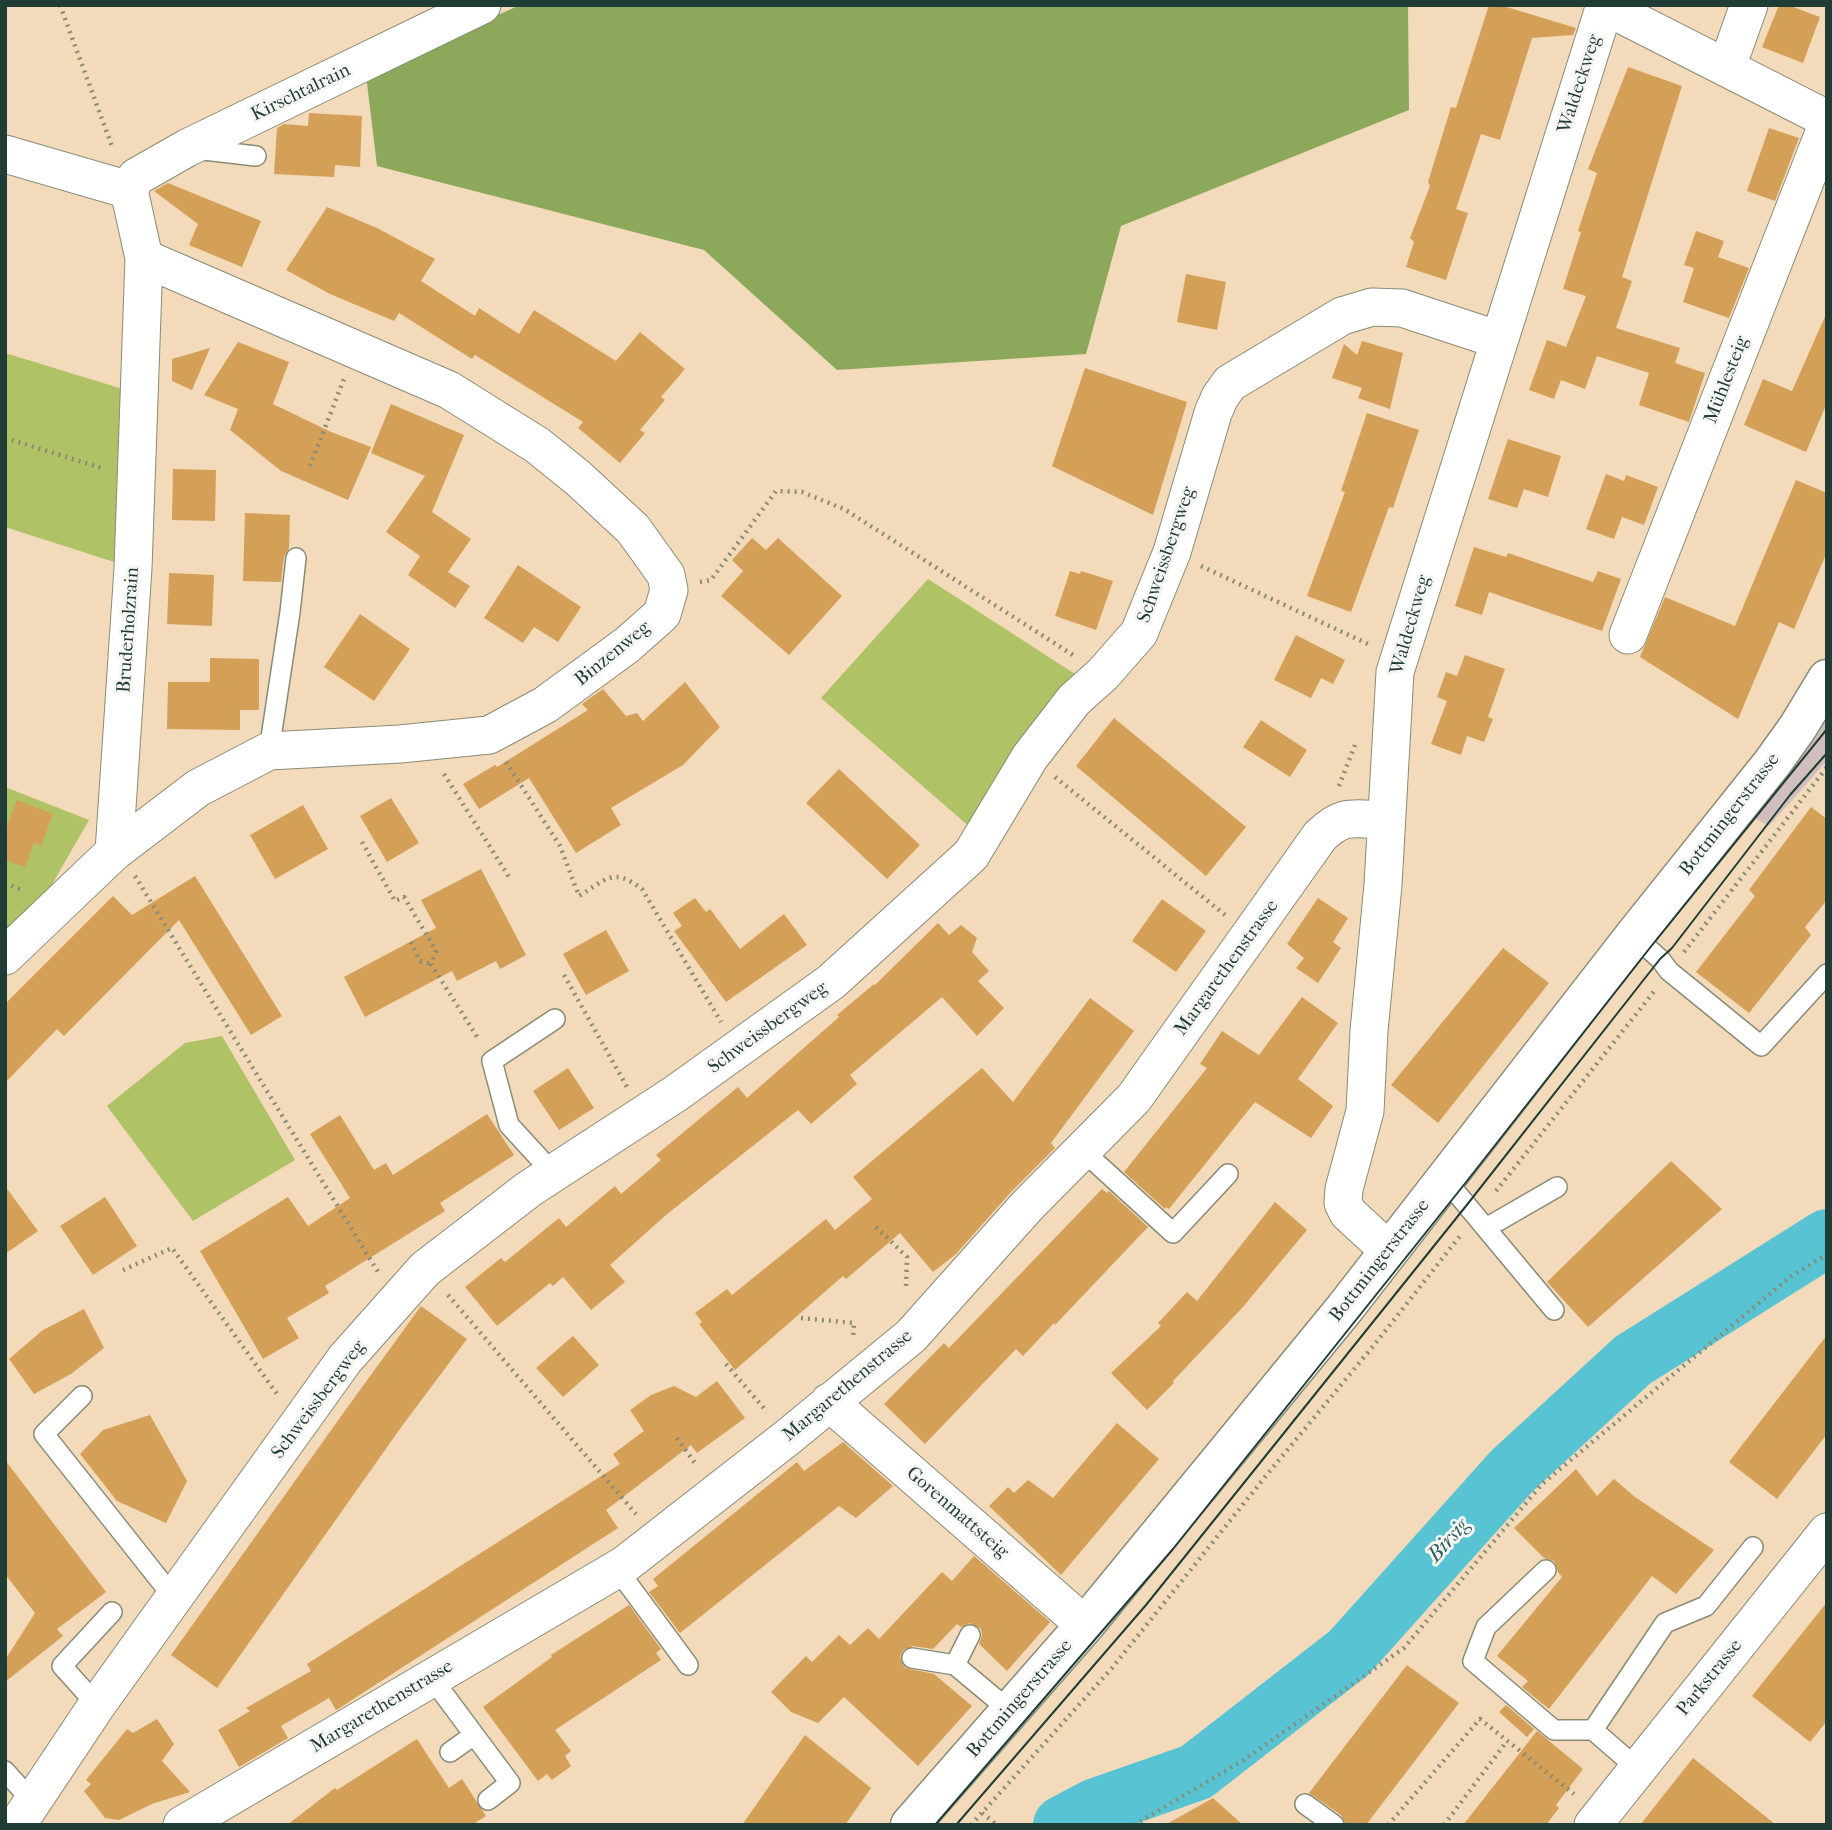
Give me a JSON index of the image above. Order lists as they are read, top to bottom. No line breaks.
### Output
{"streets":{"main road":["Bottmingerstrasse"],"street":["Waldeckweg","Kirschtalrain","Mühlesteig","Schweissbergweg","Bruderholzrain","Binzenweg","Margarethenstrasse","Gorenmattsteig","Parkstrasse"]},"crossings":[["Waldeckweg","Schweissbergweg"],["Waldeckweg","Bottmingerstrasse"],["Waldeckweg","Margarethenstrasse"],["Kirschtalrain","Bruderholzrain"],["Bruderholzrain","Binzenweg"],["Bottmingerstrasse","Gorenmattsteig"],["Margarethenstrasse","Gorenmattsteig"]],"water":["Birsig"]}
